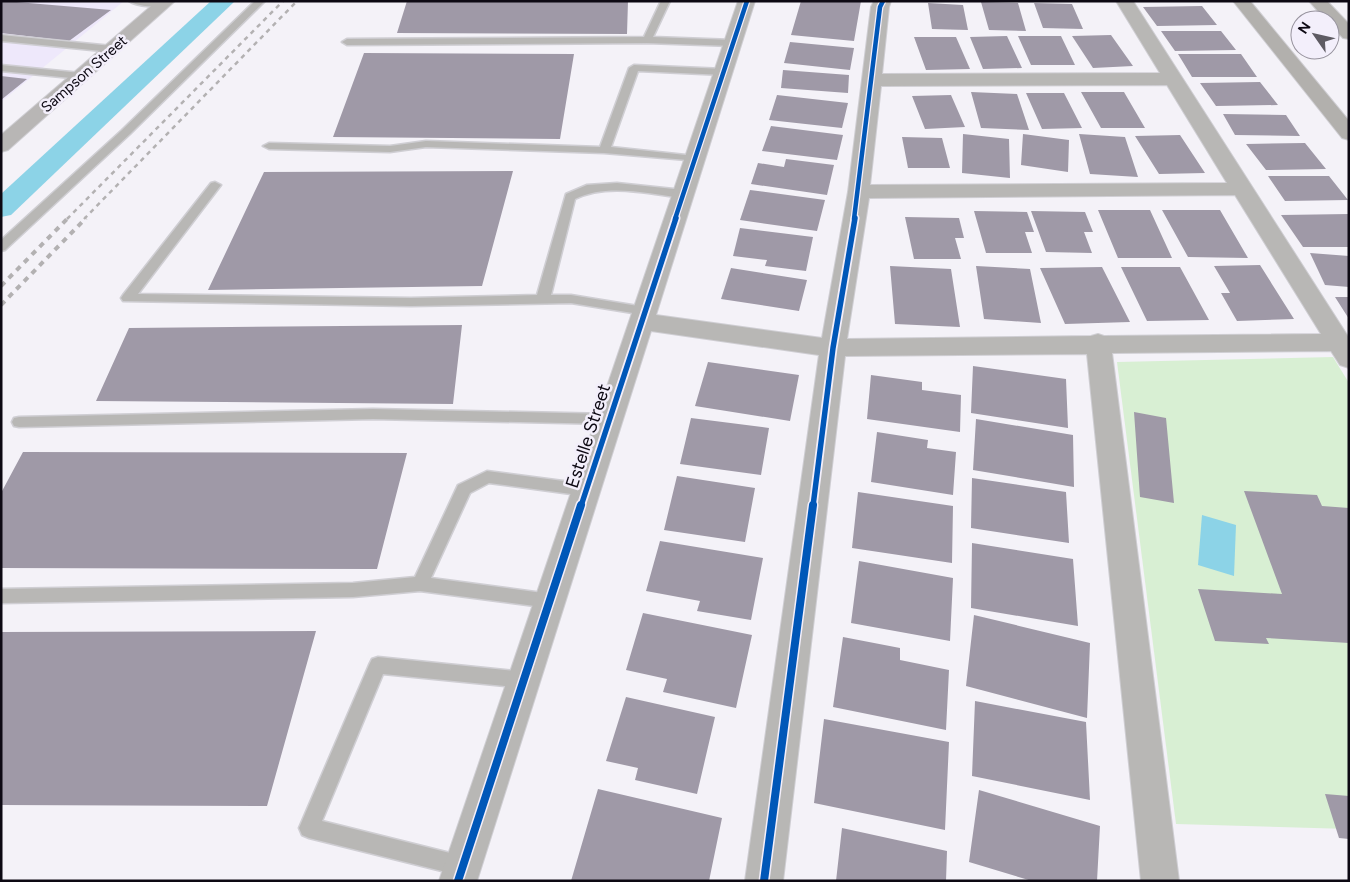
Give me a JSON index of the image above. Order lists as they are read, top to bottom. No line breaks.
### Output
{"streets":{"street":["Sampson Street","Estelle Street"]},"north":"top left"}
